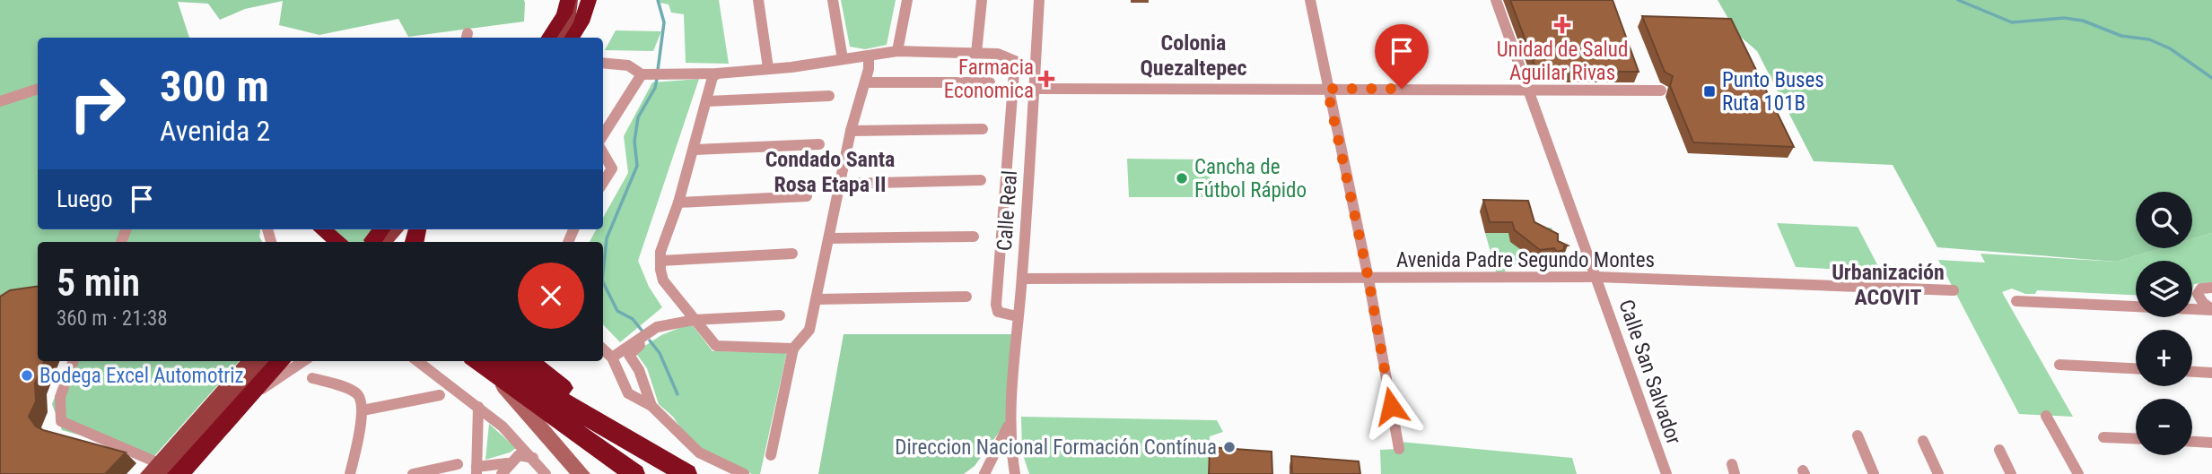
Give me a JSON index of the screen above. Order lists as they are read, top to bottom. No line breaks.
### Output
{"streets":{"street":["Calle Real","Avenida Padre Segundo Montes","Calle San Salvador"]},"crossings":[["Calle Real","Avenida Padre Segundo Montes"],["Avenida Padre Segundo Montes","Calle San Salvador"]],"districts":["Colonia Quezaltepec","Condado Santa Rosa Etapa II","Urbanización ACOVIT"],"places":{"health":["Unidad de Salud Aguilar Rivas","Farmacia Economica"],"transit":["Punto Buses Ruta 101B"],"other":["Cancha de Fútbol Rápido","Bodega Excel Automotriz","Direccion Nacional Formación Contínua"]},"page":{"turn":["300 m","Avenida 2"],"then":"Luego","map_buttons":["+","−"],"heading":["5 min","360 m · 21:38"]}}
